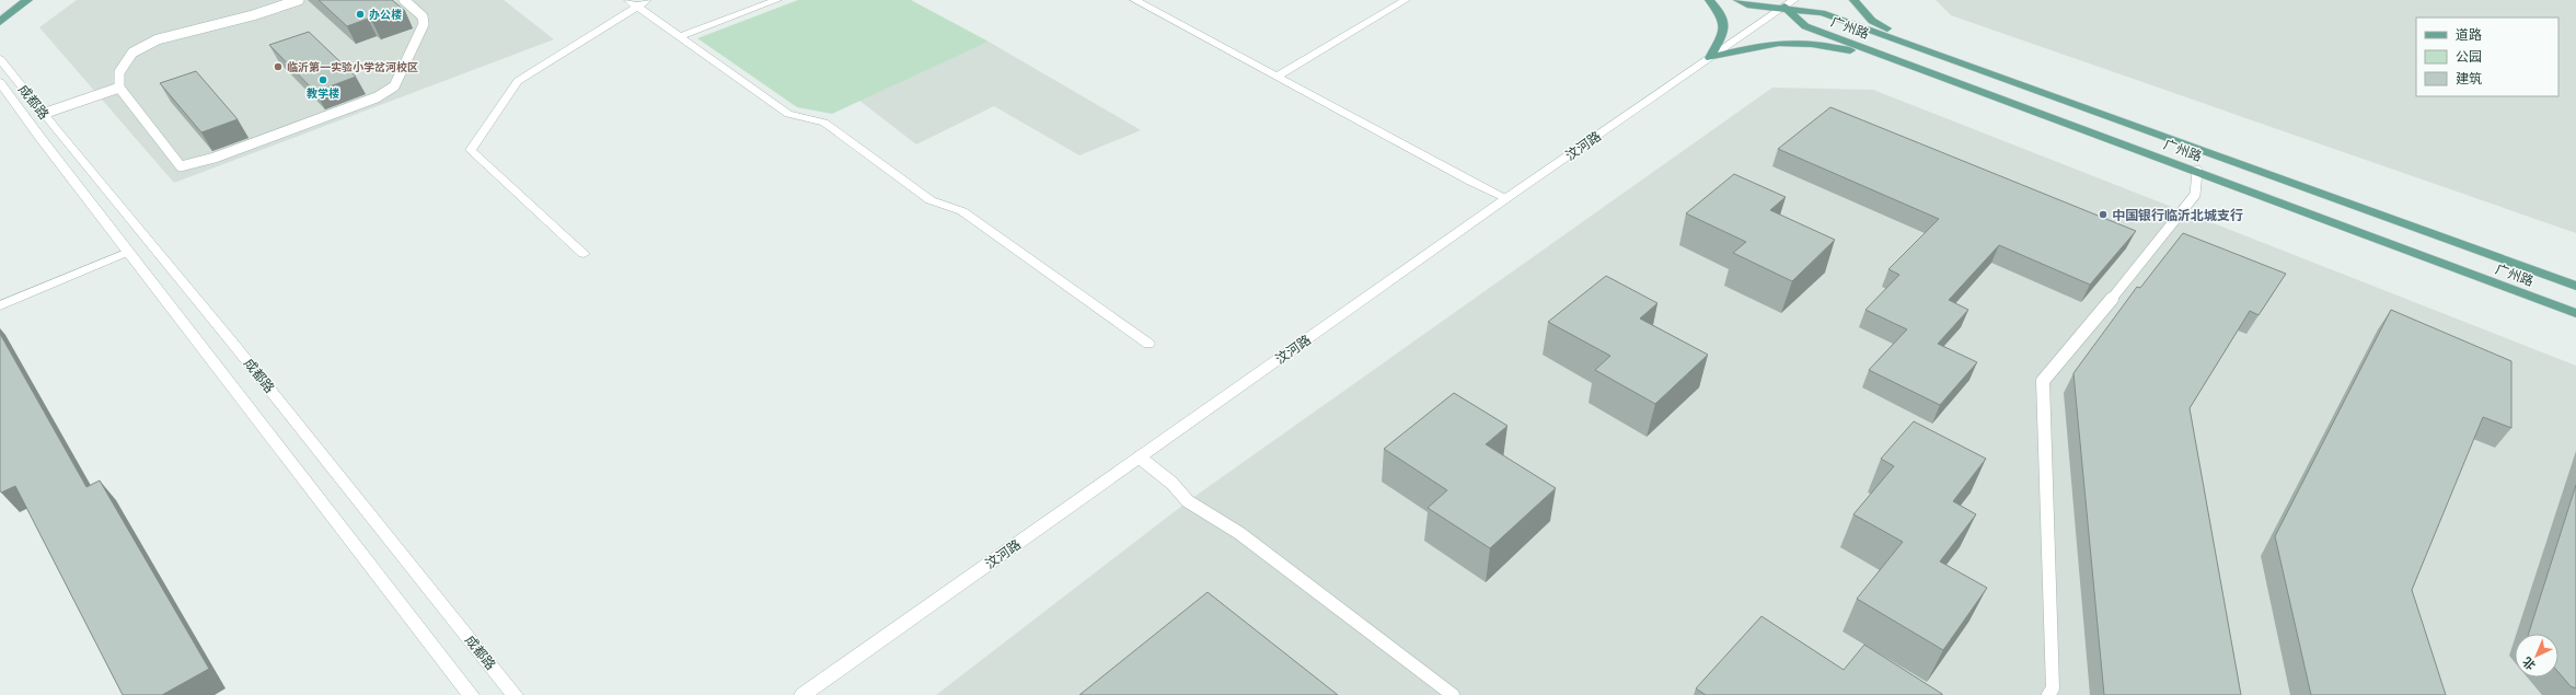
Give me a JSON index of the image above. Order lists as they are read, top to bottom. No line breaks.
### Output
{"streets":{"main road":["广州路"],"street":["成都路","汶河路"]},"crossings":[["广州路","汶河路"]],"places":["办公楼","临沂第一实验小学岔河校区","教学楼","中国银行临沂北城支行"],"legend":["道路","公园","建筑"],"north":"bottom left"}
